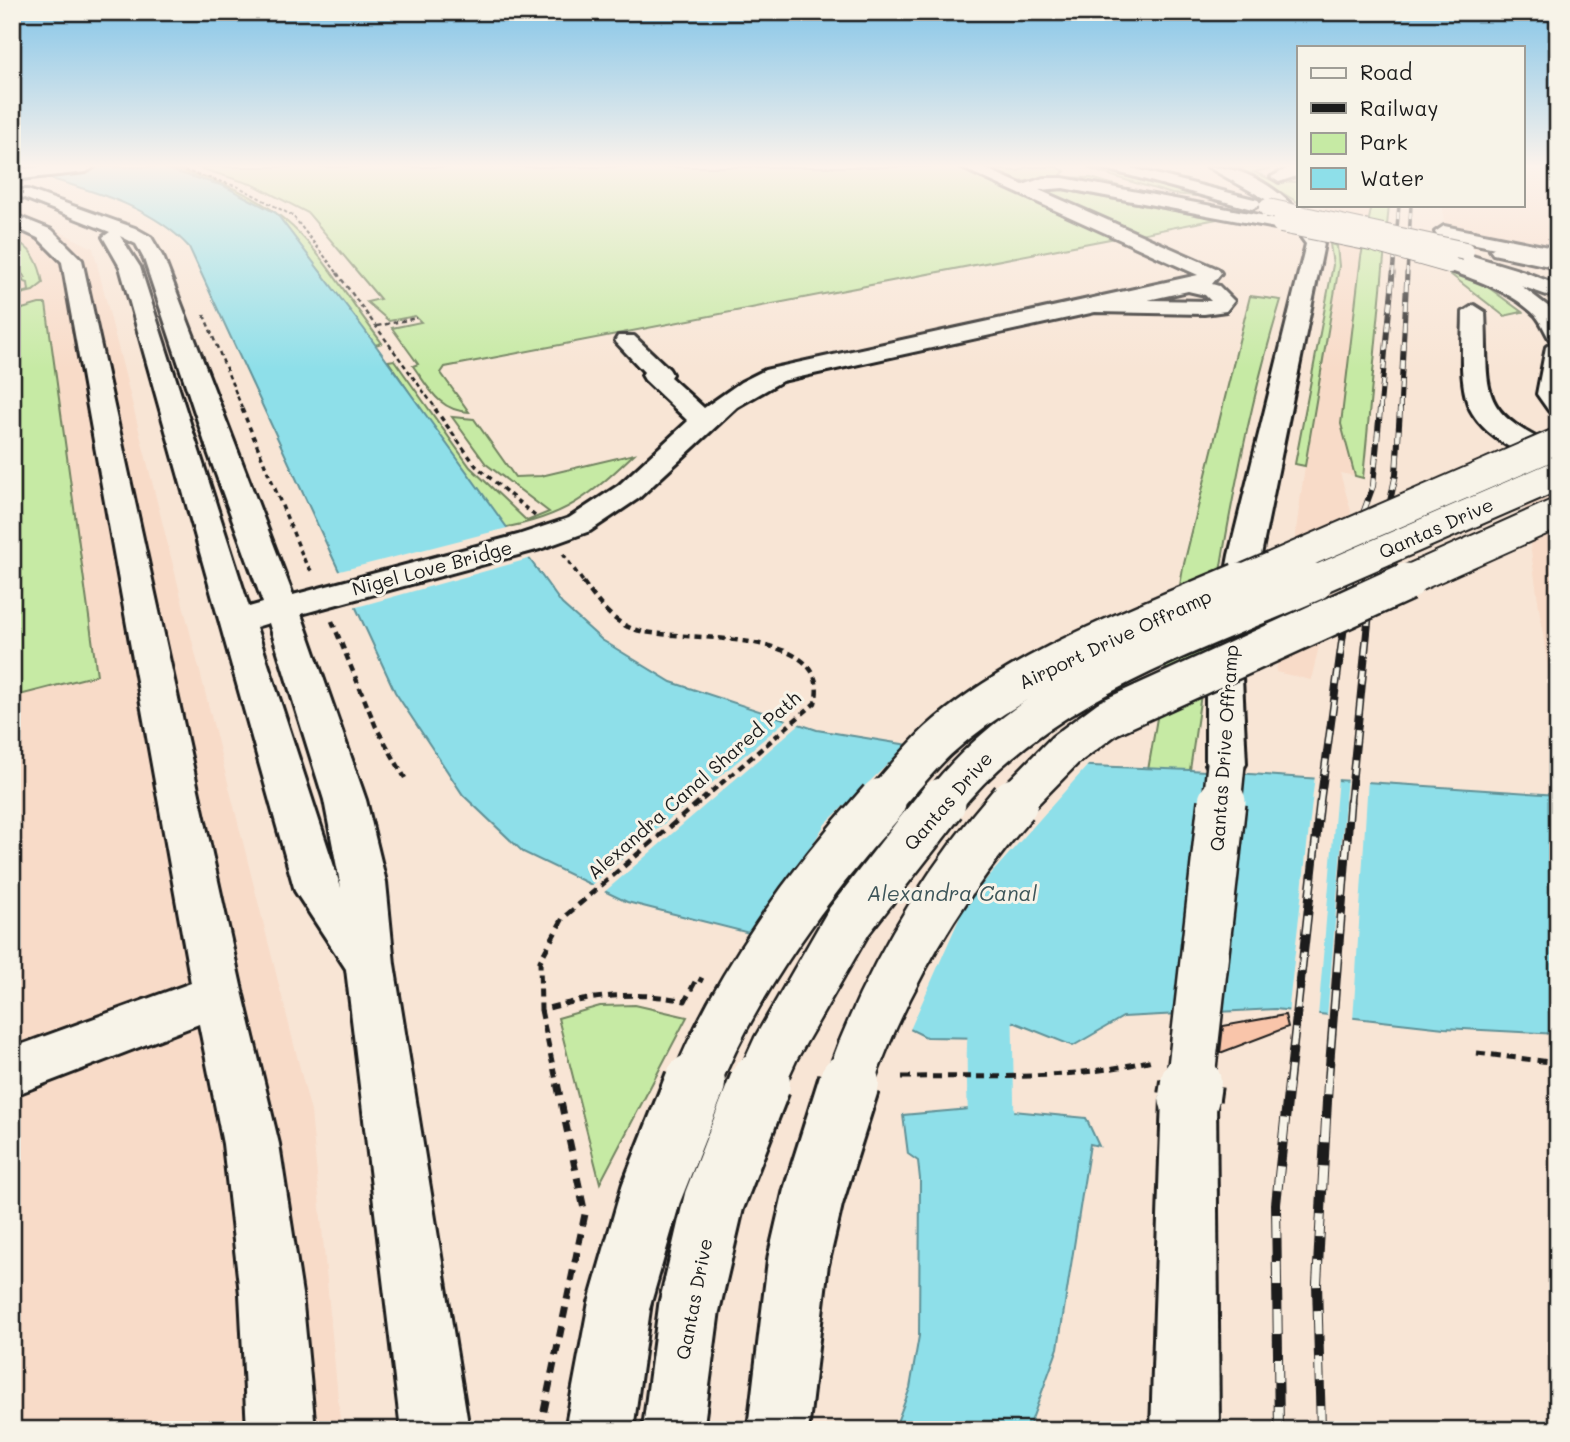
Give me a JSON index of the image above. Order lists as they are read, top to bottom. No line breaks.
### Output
{"streets":{"main road":["Qantas Drive","Nigel Love Bridge","Airport Drive Offramp","Qantas Drive Offramp"],"path":["Alexandra Canal Shared Path"]},"water":["Alexandra Canal"],"legend":["Road","Railway","Park","Water"]}
